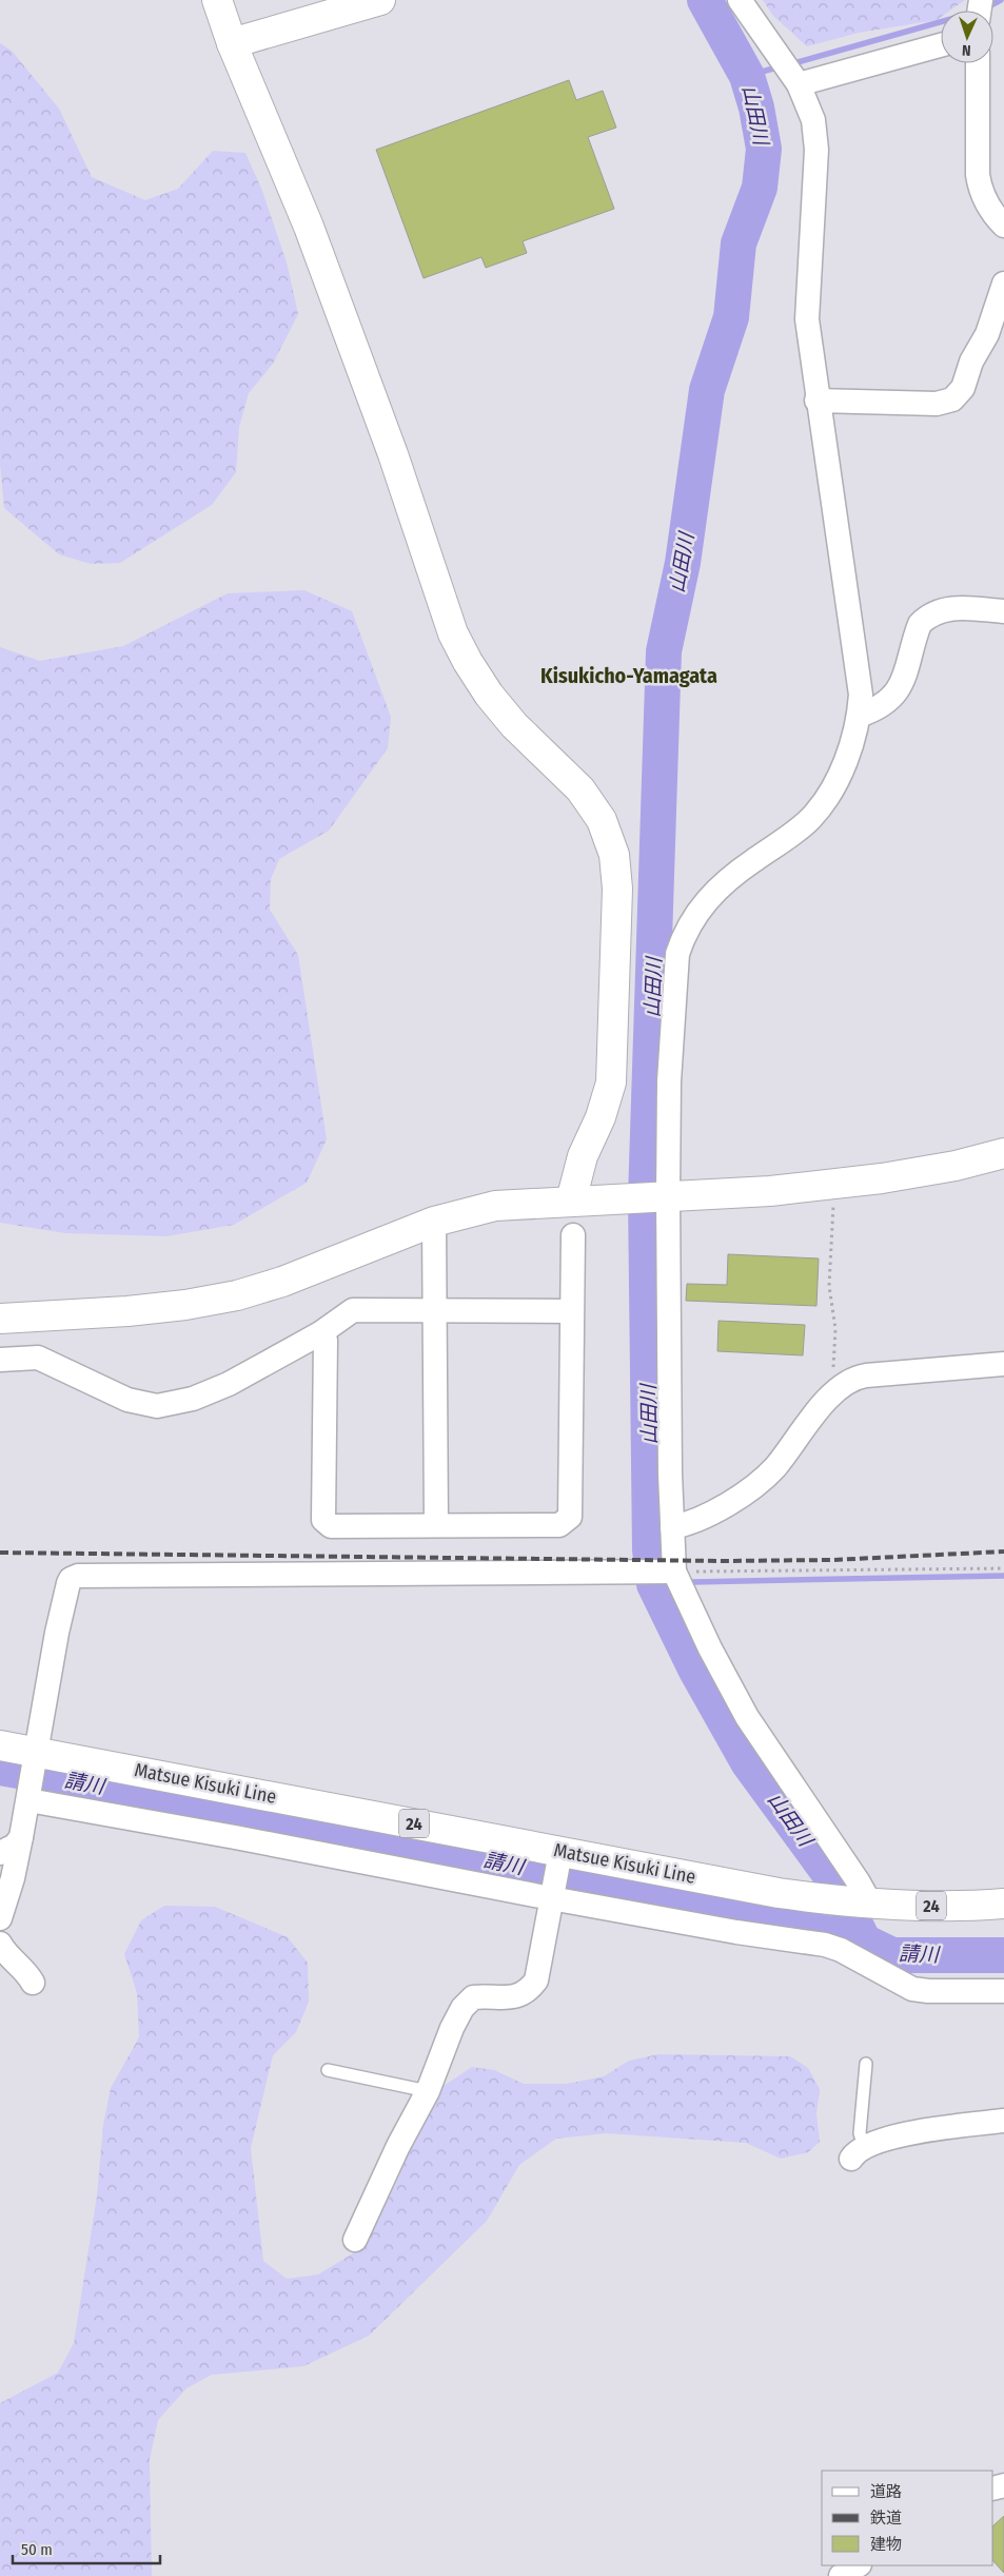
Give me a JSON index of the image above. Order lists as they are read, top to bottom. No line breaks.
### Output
{"streets":{"street":["Matsue Kisuki Line","24"]},"districts":["Kisukicho-Yamagata"],"water":["山田川","請川"],"legend":["道路","鉄道","建物"],"scale_bar":"50 m","north":"bottom"}
